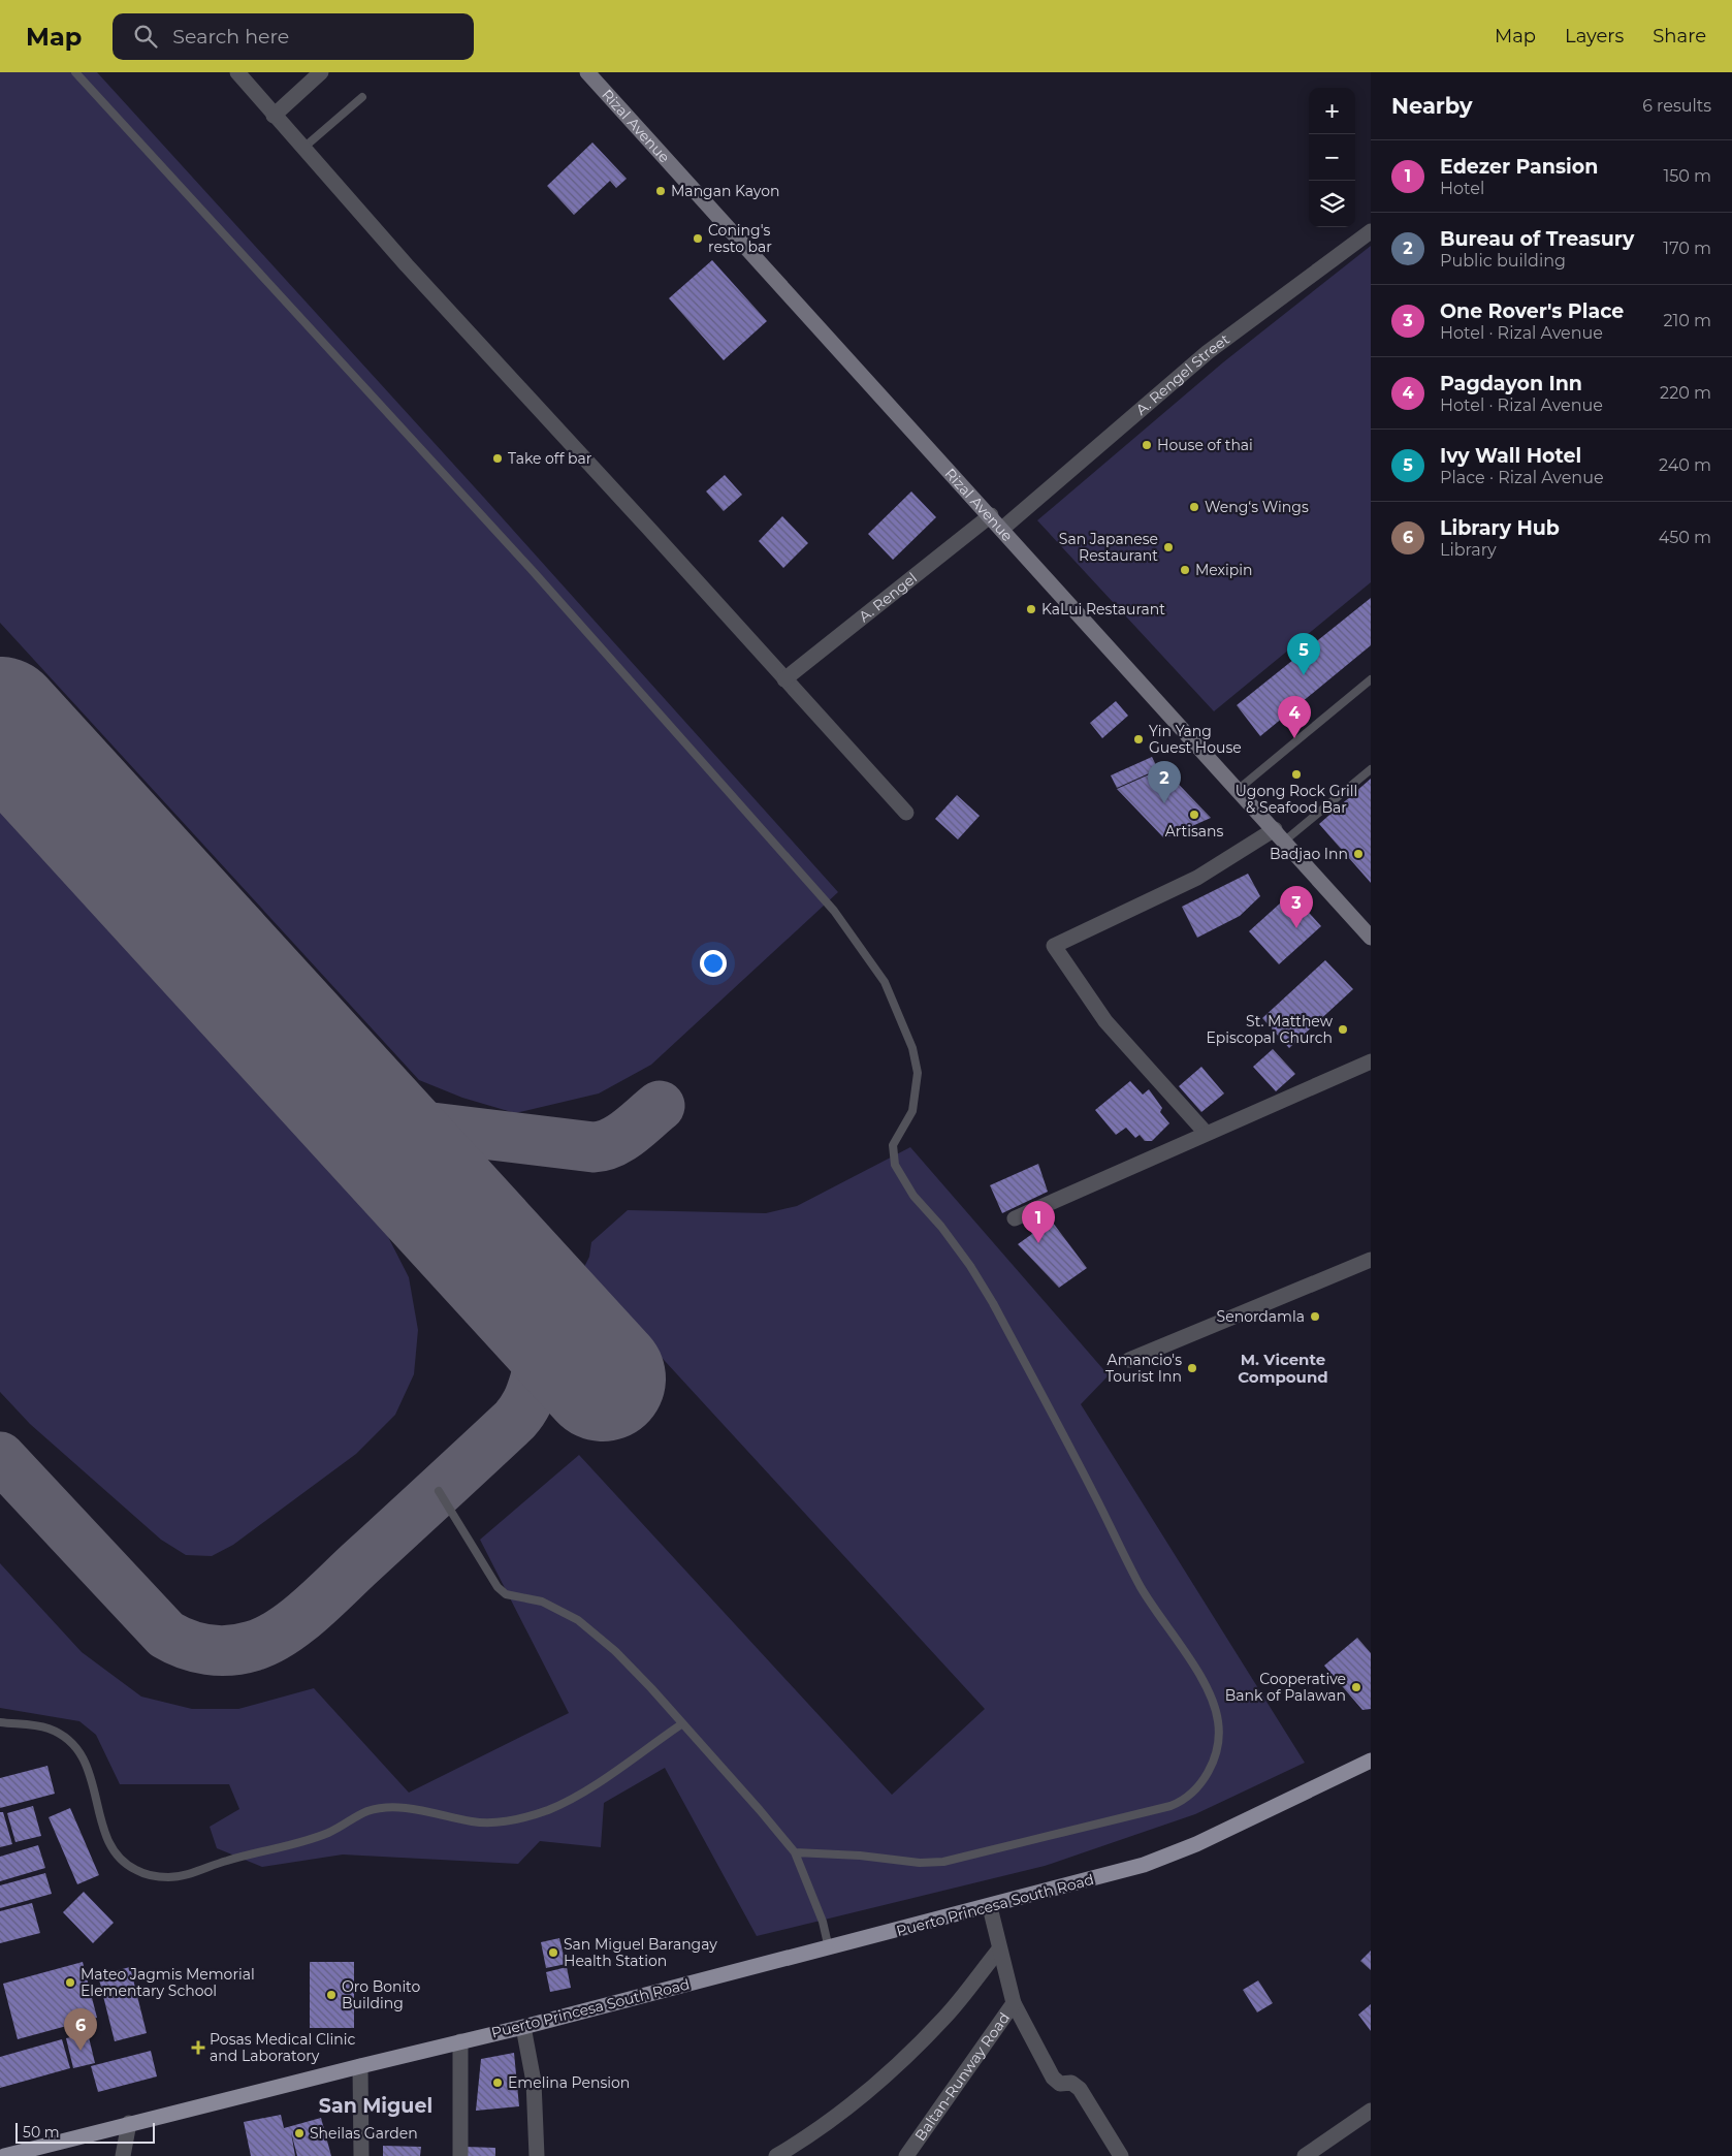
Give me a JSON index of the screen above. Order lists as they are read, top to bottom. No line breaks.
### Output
{"streets":{"main road":["Puerto Princesa South Road"],"street":["Rizal Avenue","A. Rengel Street","A. Rengel","Baltan-Runway Road"]},"crossings":[["Rizal Avenue","A. Rengel Street"],["Rizal Avenue","A. Rengel"],["Puerto Princesa South Road","Baltan-Runway Road"]],"districts":["M. Vicente Compound","San Miguel"],"places":{"other":["Mangan Kayon","Coning's resto bar","House of thai","Take off bar","Weng‘s Wings","San Japanese Restaurant","Mexipin","KaLui Restaurant","Yin Yang Guest House","Ugong Rock Grill & Seafood Bar","Artisans","Badjao Inn","St. Matthew Episcopal Church","Senordamla","Amancio's Tourist Inn","Cooperative Bank of Palawan","San Miguel Barangay Health Station","Mateo Jagmis Memorial Elementary School","Oro Bonito Building","Emelina Pension","Sheilas Garden"],"health":["Posas Medical Clinic and Laboratory"]},"scale_bar":"50 m","page":{"header":"Map","search":"Search here","nav":["Map","Layers","Share"],"heading":["Nearby","6 results"],"map_buttons":["+","−"],"list":[{"mark":"1","name":"Edezer Pansion","note":"Hotel","value":"150 m"},{"mark":"2","name":"Bureau of Treasury","note":"Public building","value":"170 m"},{"mark":"3","name":"One Rover's Place","note":"Hotel · Rizal Avenue","value":"210 m"},{"mark":"4","name":"Pagdayon Inn","note":"Hotel · Rizal Avenue","value":"220 m"},{"mark":"5","name":"Ivy Wall Hotel","note":"Place · Rizal Avenue","value":"240 m"},{"mark":"6","name":"Library Hub","note":"Library","value":"450 m"}],"pins":["5","4","2","3","1","6"],"scale":"50 m"}}
